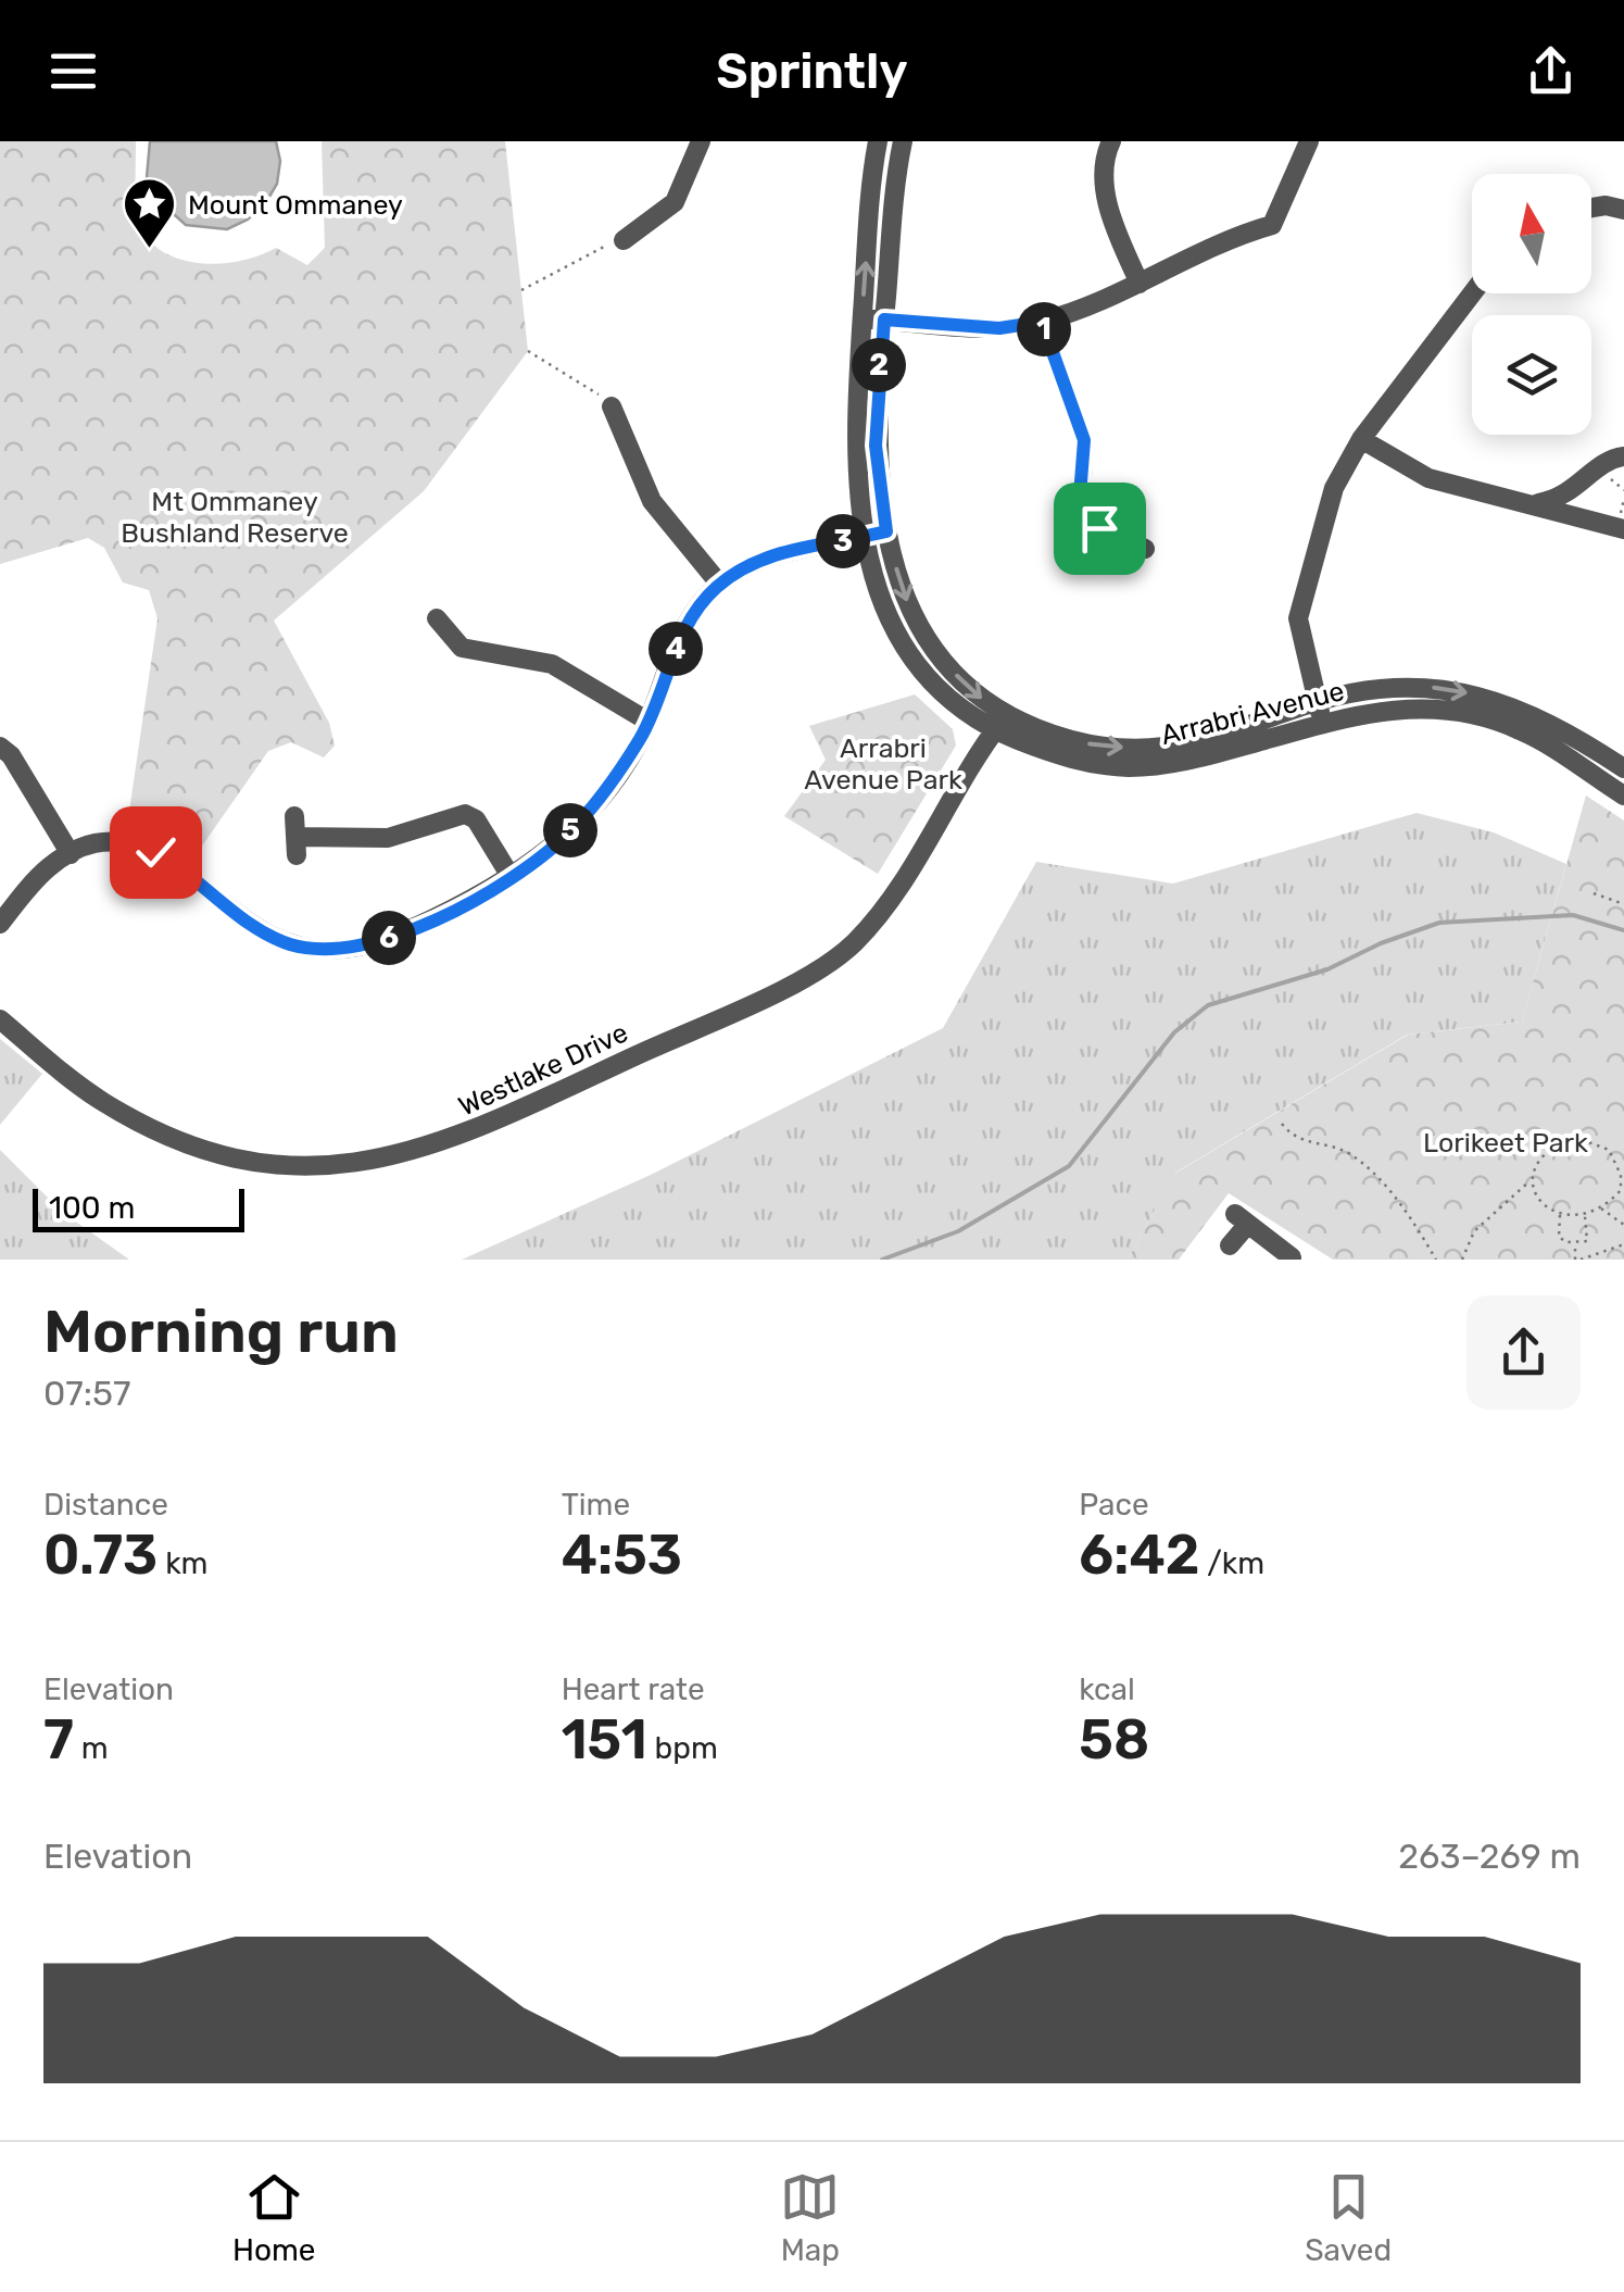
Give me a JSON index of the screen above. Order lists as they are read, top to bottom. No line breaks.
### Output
{"streets":{"street":["Arrabri Avenue","Westlake Drive"]},"crossings":[["Arrabri Avenue","Westlake Drive"]],"parks":["Mt Ommaney Bushland Reserve","Arrabri Avenue Park","Lorikeet Park"],"places":{"place":["Mount Ommaney"]},"scale_bar":"100 m","north":"top","page":{"header":"Sprintly","pins":["1","2","3","4","5","6"],"scale":"100 m","heading":["Morning run","07:57"],"stats":[["Distance","0.73 km"],["Time","4:53"],["Pace","6:42 /km"],["Elevation","7 m"],["Heart rate","151 bpm"],["kcal","58"]],"chart":["Elevation","263–269 m"],"tabs":["Home","Map","Saved"]}}
